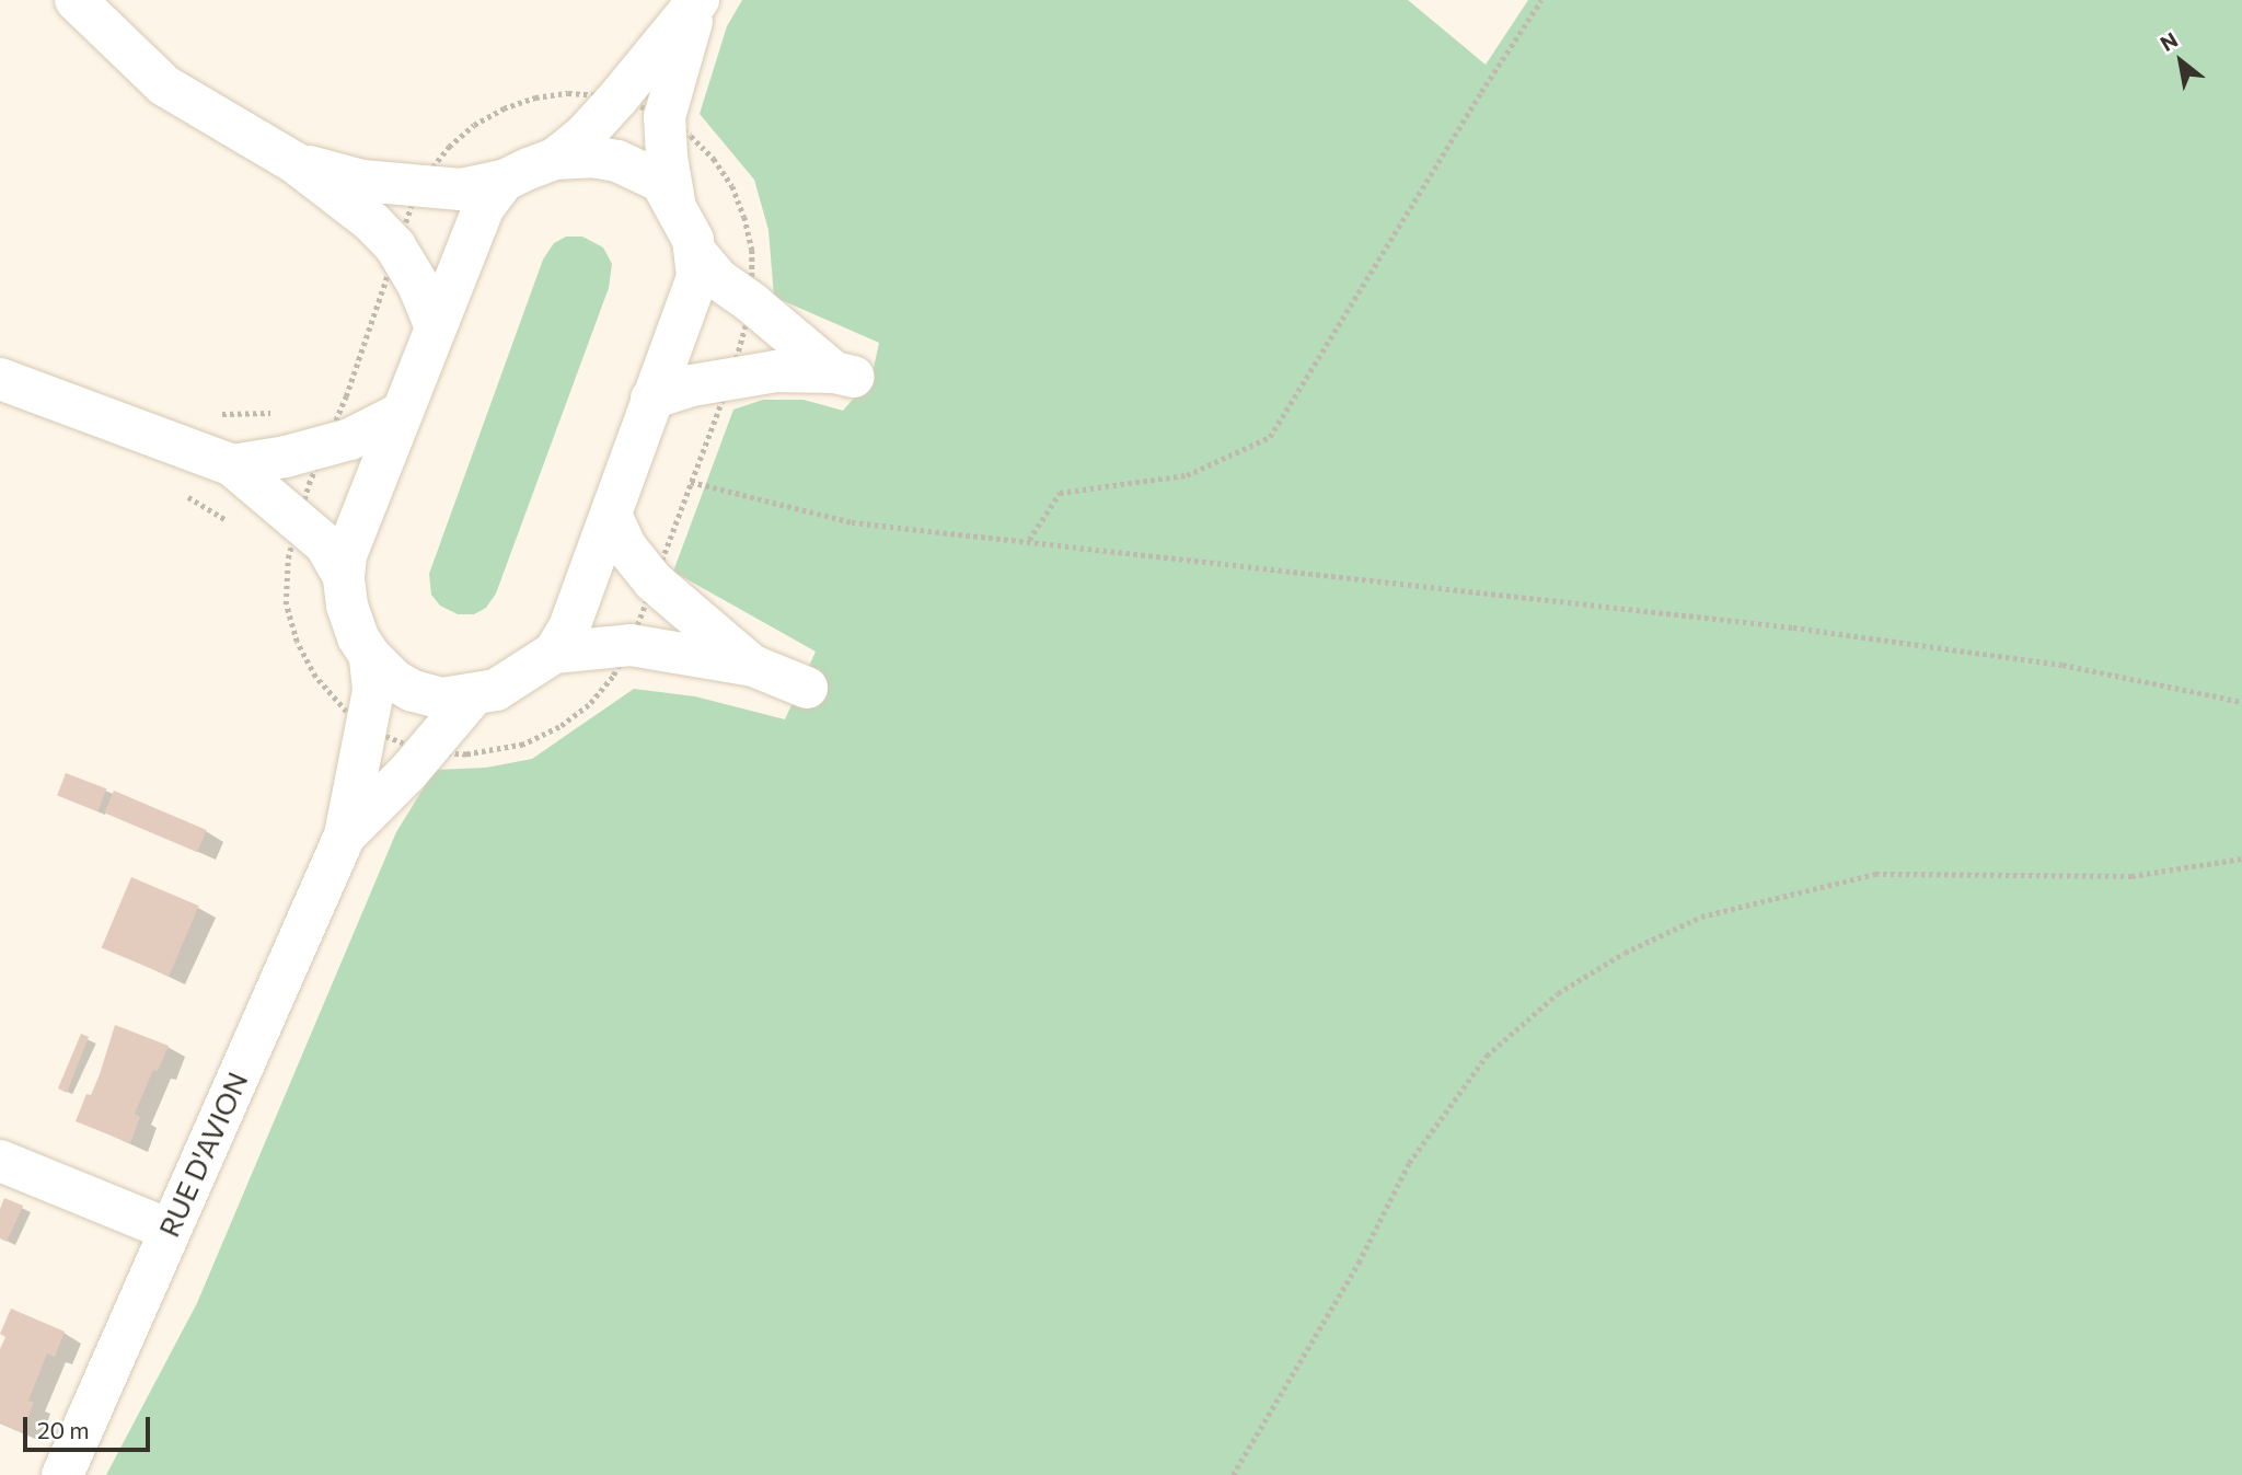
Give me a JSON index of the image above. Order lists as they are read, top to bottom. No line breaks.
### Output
{"streets":{"street":["RUE D'AVION"]},"scale_bar":"20 m","north":"top left"}
